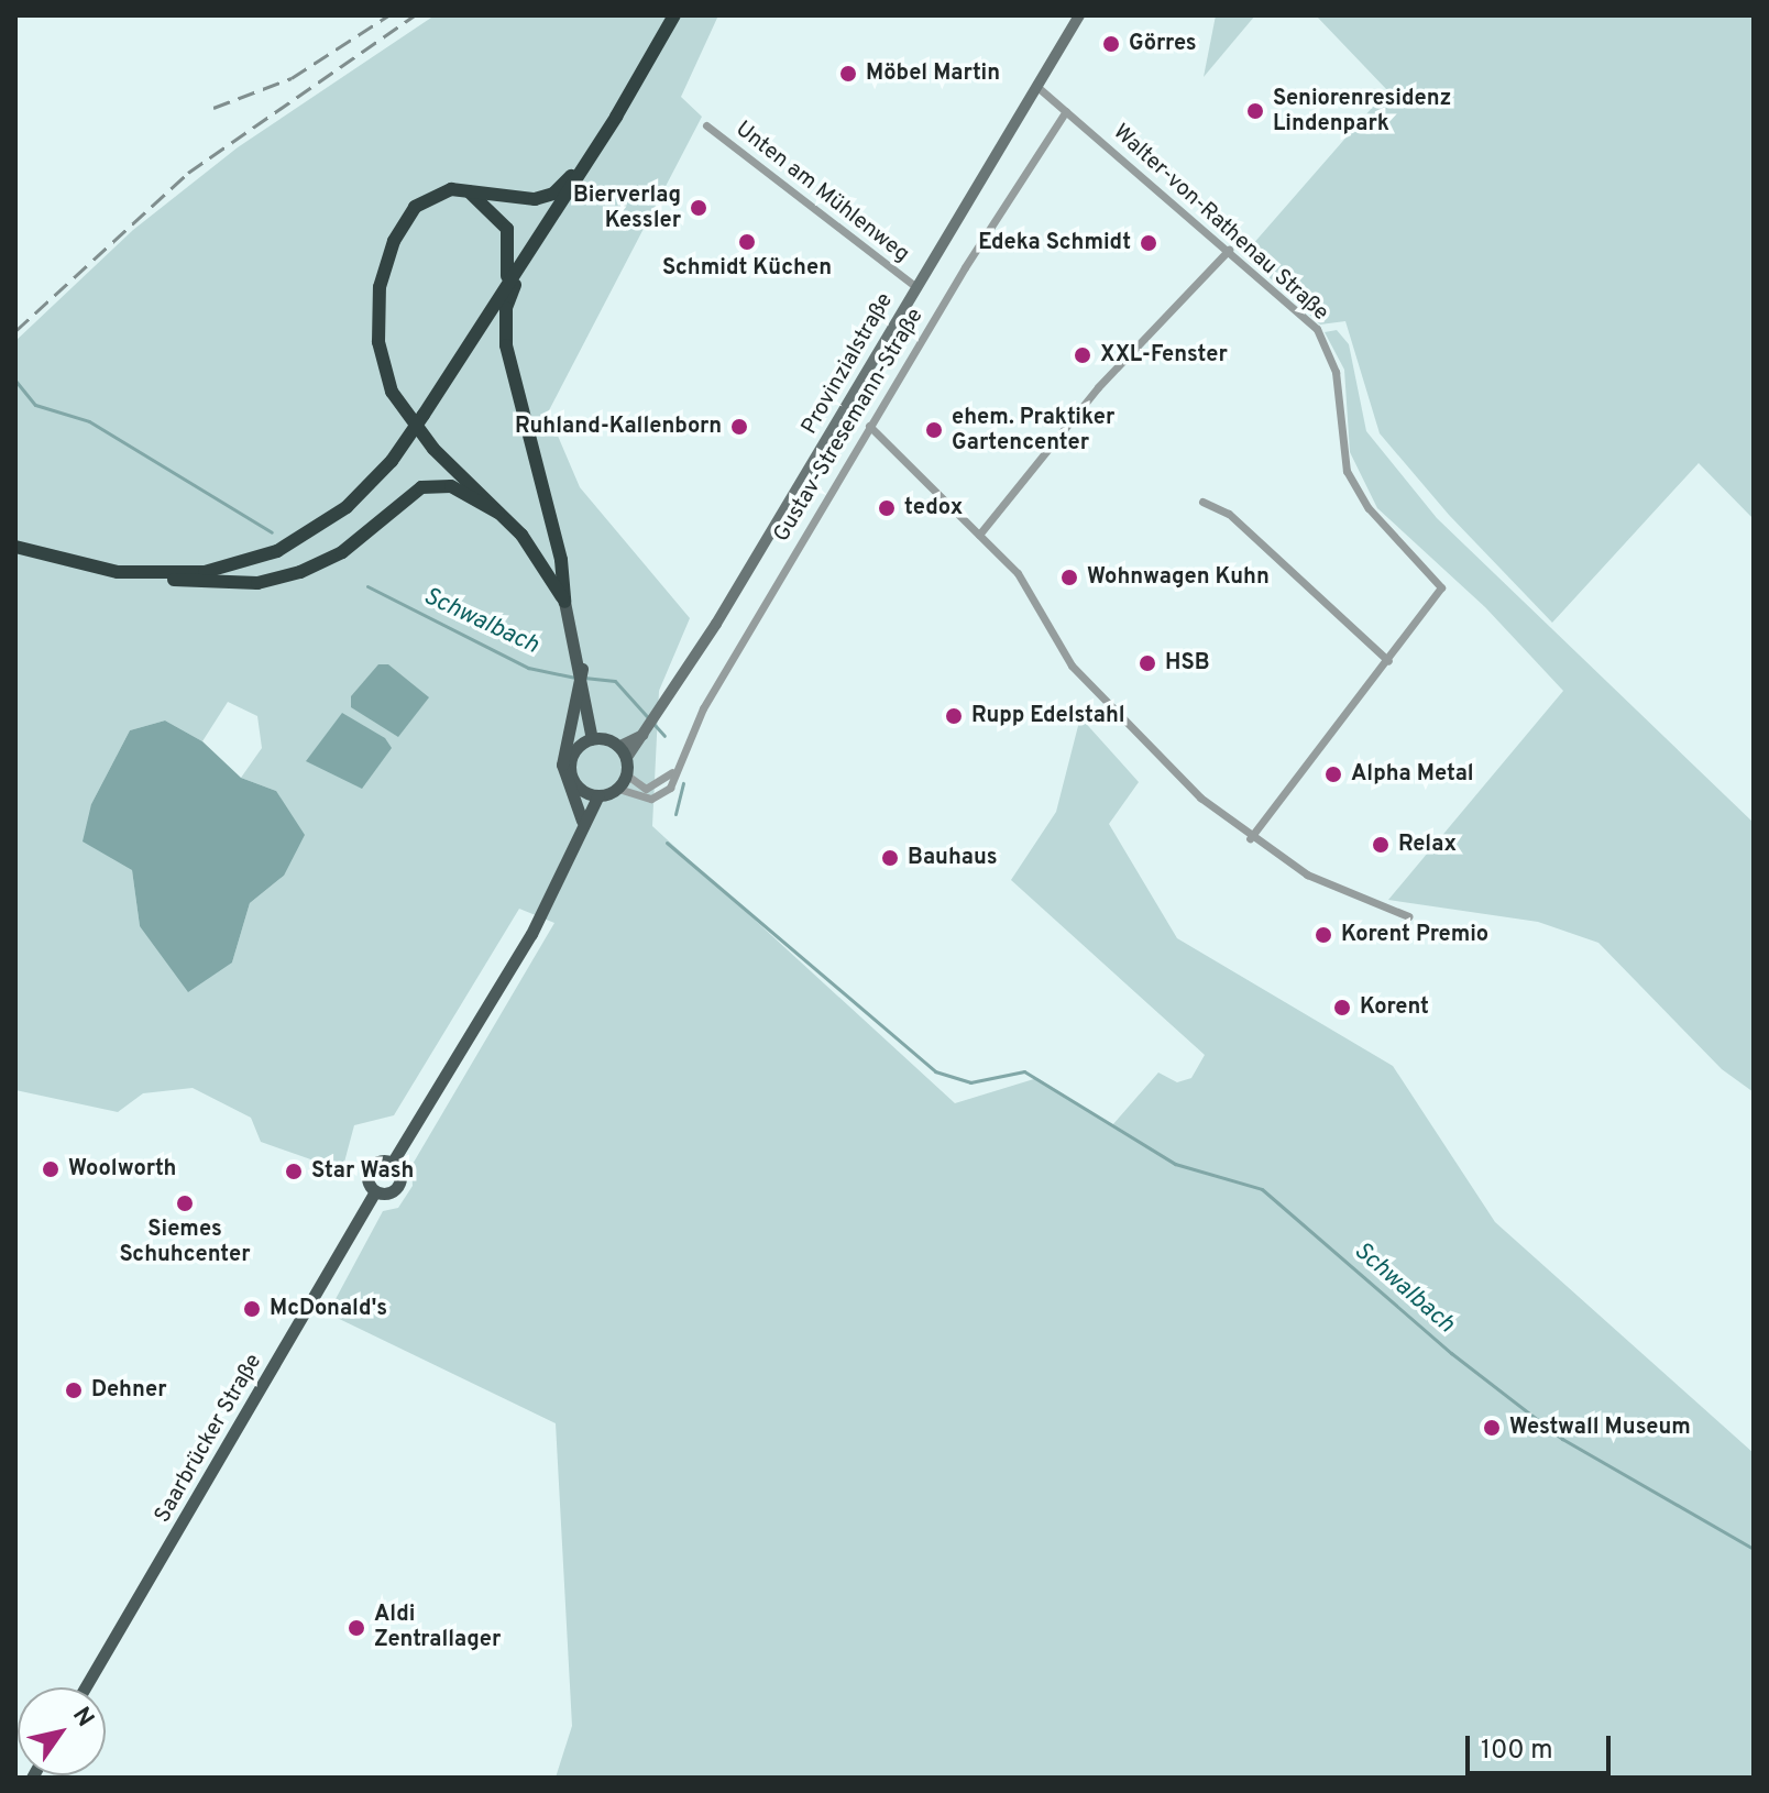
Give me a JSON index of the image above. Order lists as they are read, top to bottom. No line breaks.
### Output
{"streets":{"main road":["Provinzialstraße","Saarbrücker Straße"],"street":["Unten am Mühlenweg","Walter-von-Rathenau Straße","Gustav-Stresemann-Straße"]},"crossings":[["Unten am Mühlenweg","Provinzialstraße"],["Walter-von-Rathenau Straße","Provinzialstraße"],["Walter-von-Rathenau Straße","Gustav-Stresemann-Straße"],["Provinzialstraße","Gustav-Stresemann-Straße"]],"water":["Schwalbach"],"places":["Görres","Möbel Martin","Seniorenresidenz Lindenpark","Bierverlag Kessler","Schmidt Küchen","Edeka Schmidt","XXL-Fenster","Ruhland-Kallenborn","ehem. Praktiker Gartencenter","tedox","Wohnwagen Kuhn","HSB","Rupp Edelstahl","Alpha Metal","Relax","Bauhaus","Korent Premio","Korent","Woolworth","Star Wash","Siemes Schuhcenter","McDonald's","Dehner","Westwall Museum","Aldi Zentrallager"],"scale_bar":"100 m","north":"top right"}
